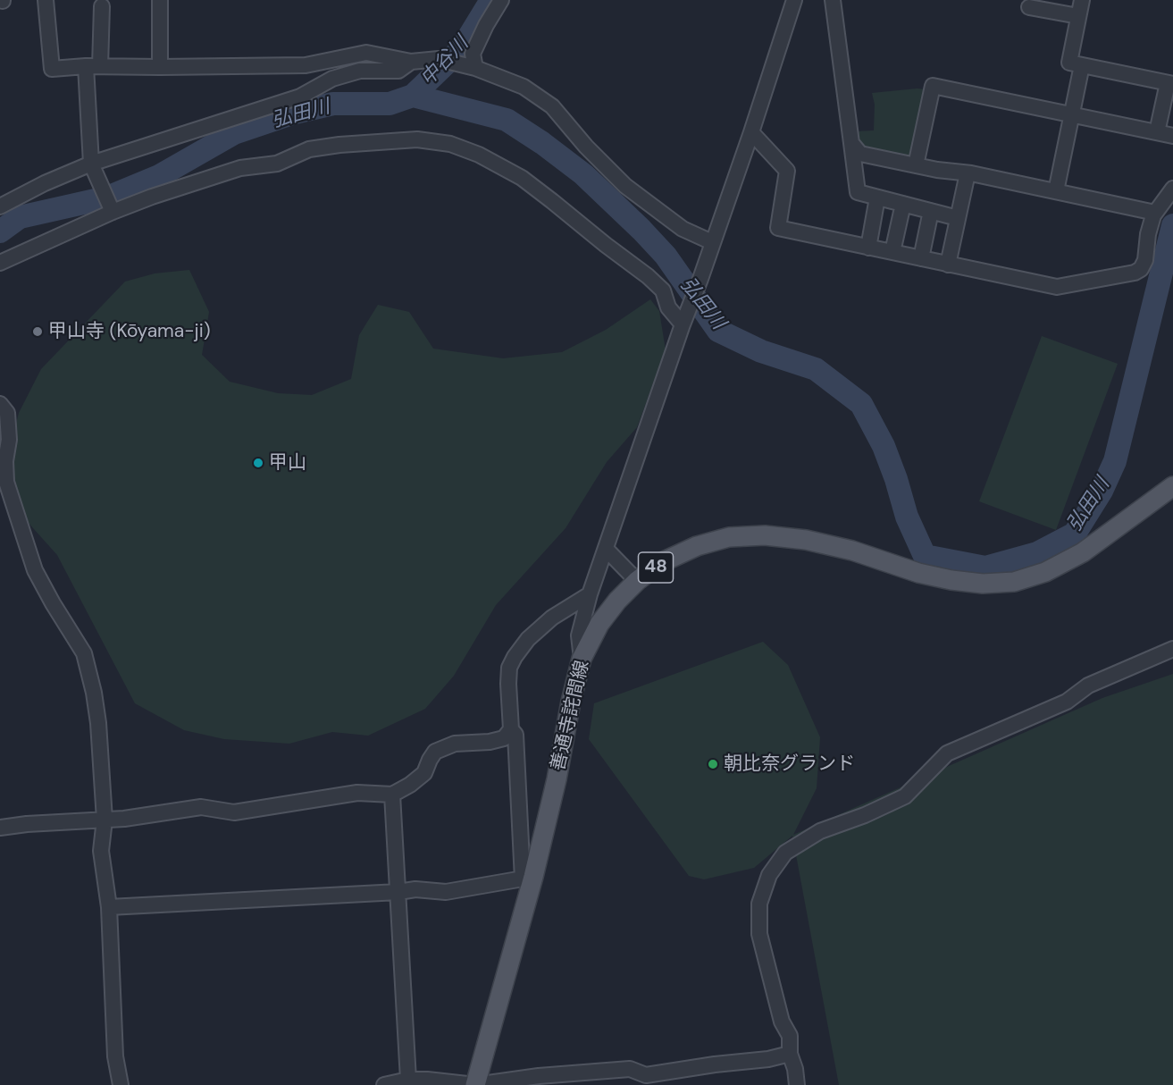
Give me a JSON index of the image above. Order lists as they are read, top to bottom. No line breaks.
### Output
{"streets":{"main road":["48","善通寺詫間線"]},"water":["中谷川","弘田川"],"places":["甲山寺 (Kōyama-ji)","甲山","朝比奈グランド"]}
